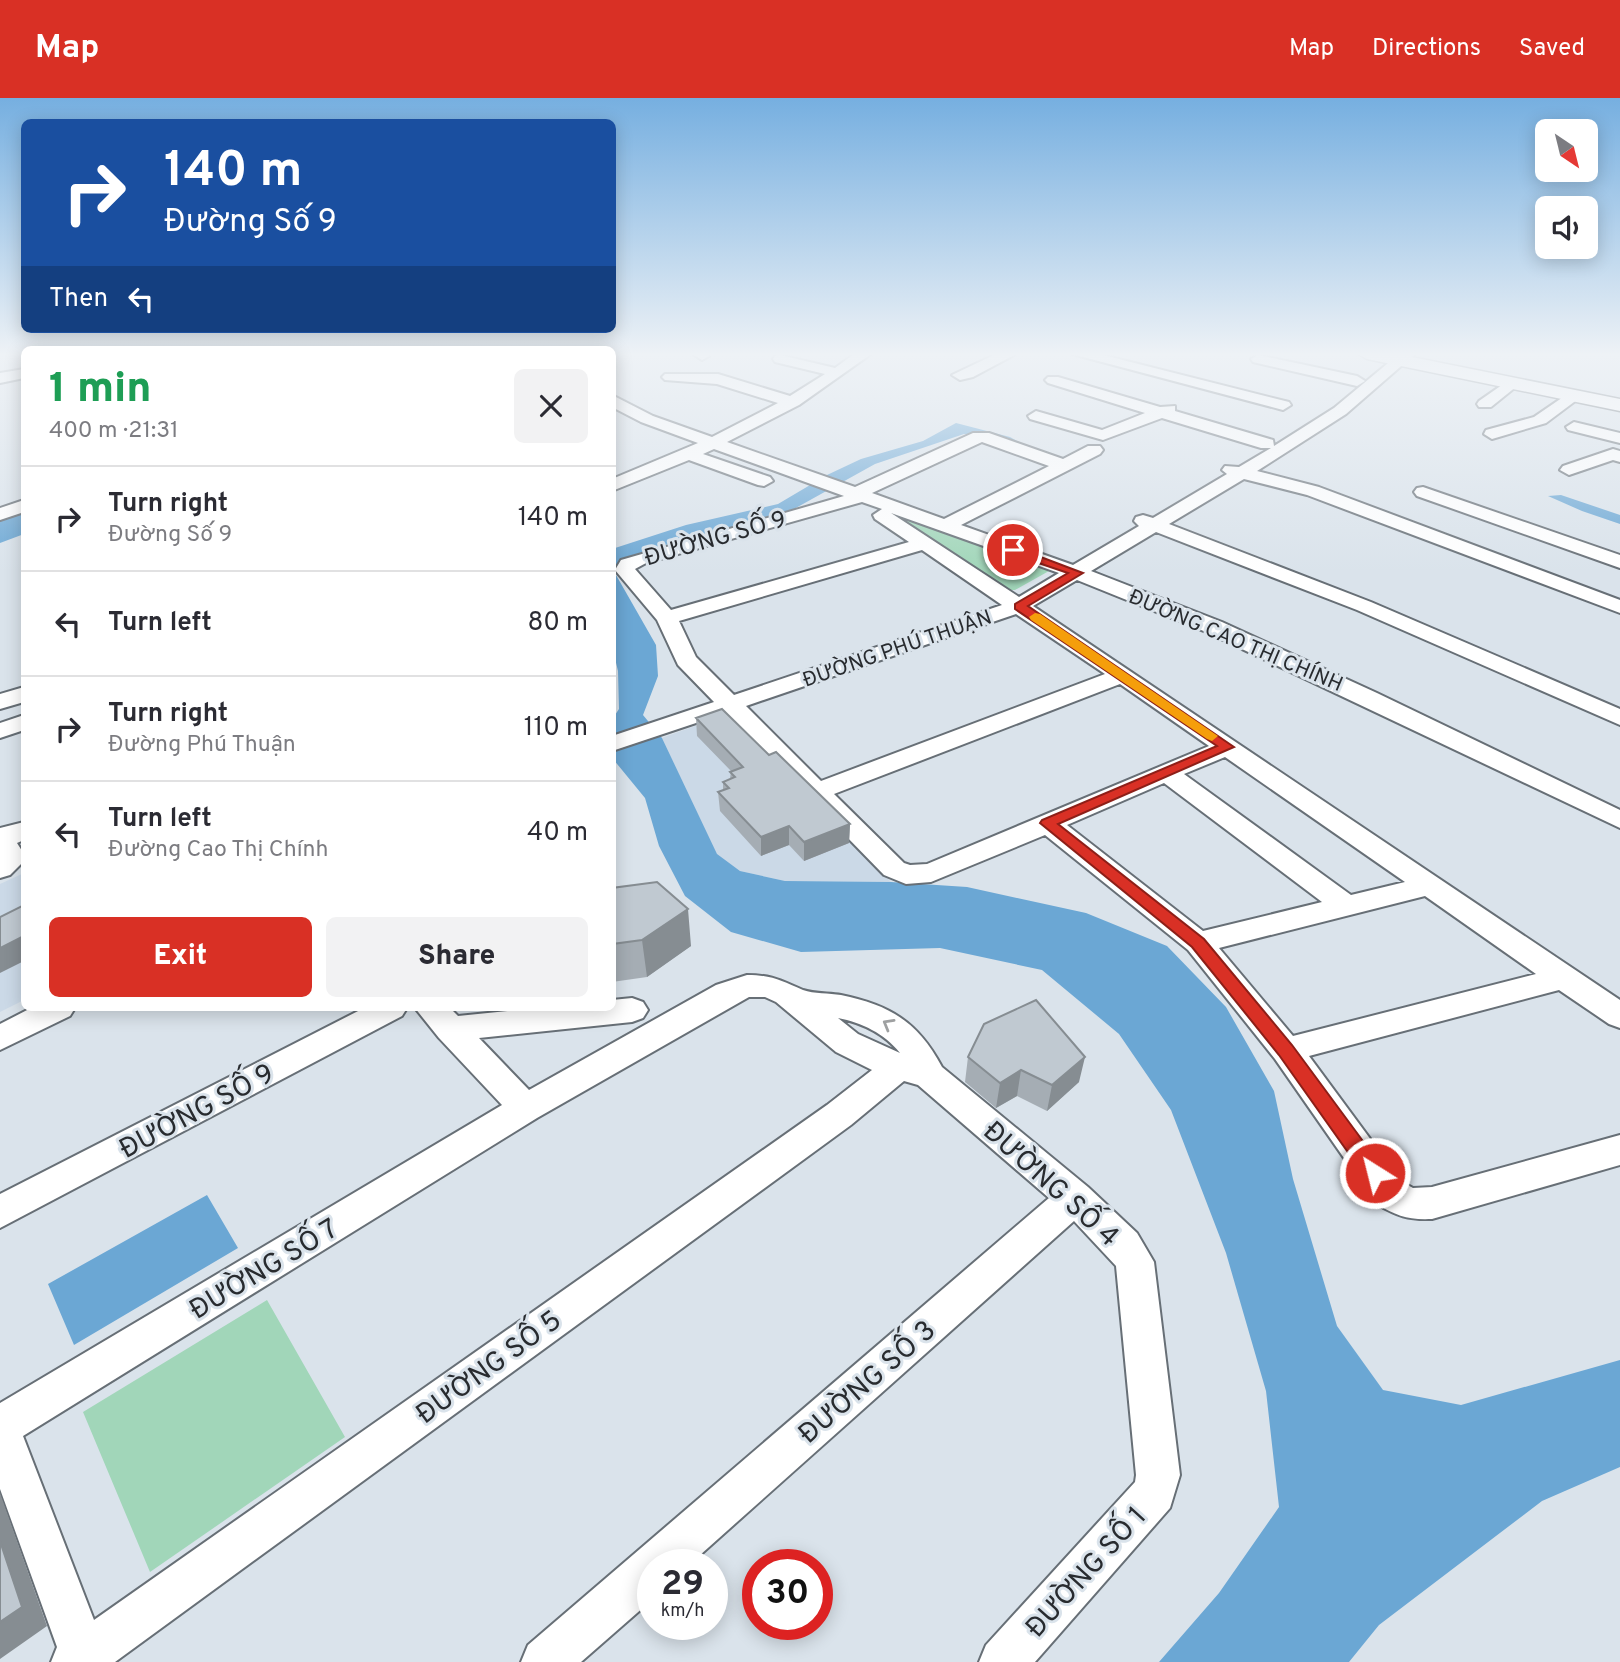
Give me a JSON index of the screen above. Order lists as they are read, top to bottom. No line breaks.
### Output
{"streets":{"street":["ĐƯỜNG SỐ 9","ĐƯỜNG CAO THỊ CHÍNH","ĐƯỜNG PHÚ THUẬN","ĐƯỜNG SỐ 4","ĐƯỜNG SỐ 7","ĐƯỜNG SỐ 5","ĐƯỜNG SỐ 3","ĐƯỜNG SỐ 1"]},"crossings":[["ĐƯỜNG SỐ 9","ĐƯỜNG CAO THỊ CHÍNH"],["ĐƯỜNG SỐ 9","ĐƯỜNG PHÚ THUẬN"],["ĐƯỜNG CAO THỊ CHÍNH","ĐƯỜNG PHÚ THUẬN"],["ĐƯỜNG SỐ 4","ĐƯỜNG SỐ 7"],["ĐƯỜNG SỐ 4","ĐƯỜNG SỐ 5"],["ĐƯỜNG SỐ 4","ĐƯỜNG SỐ 3"],["ĐƯỜNG SỐ 4","ĐƯỜNG SỐ 1"]],"north":"bottom right","page":{"header":"Map","nav":["Map","Directions","Saved"],"turn":["140 m","Đường Số 9"],"then":"Then","heading":["1 min","400 m · 21:31"],"list":[{"name":"Turn right","note":"Đường Số 9","value":"140 m"},{"name":"Turn left","value":"80 m"},{"name":"Turn right","note":"Đường Phú Thuận","value":"110 m"},{"name":"Turn left","note":"Đường Cao Thị Chính","value":"40 m"}],"buttons":["Exit","Share"],"speed":"29 km/h","limit":"30"}}
